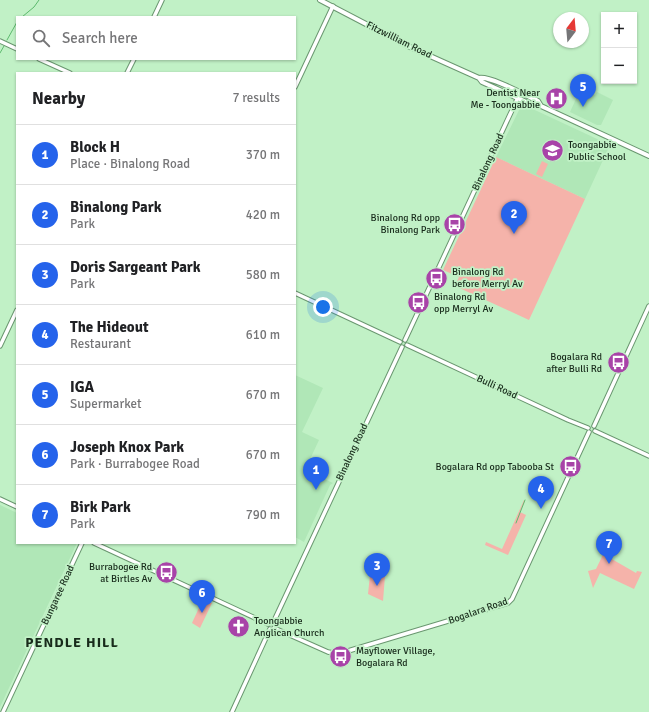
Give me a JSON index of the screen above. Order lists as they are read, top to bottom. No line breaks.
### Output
{"streets":{"main road":["Fitzwilliam Road"],"street":["Binalong Road","Bulli Road","Bungaree Road","Bogalara Road"]},"crossings":[["Fitzwilliam Road","Binalong Road"],["Binalong Road","Bulli Road"],["Binalong Road","Bogalara Road"],["Bulli Road","Bogalara Road"]],"districts":["PENDLE HILL"],"places":{"hospital":["Dentist Near Me - Toongabbie"],"school or university":["Toongabbie Public School"],"bus stop":["Binalong Rd opp Binalong Park","Binalong Rd before Merryl Av","Binalong Rd opp Merryl Av","Bogalara Rd after Bulli Rd","Bogalara Rd opp Tabooba St","Burrabogee Rd at Birtles Av","Mayflower Village, Bogalara Rd"],"church":["Toongabbie Anglican Church"]},"north":"top","page":{"map_buttons":["+","−"],"search":"Search here","heading":["Nearby","7 results"],"pins":["5","2","1","4","7","3","6"],"list":[{"mark":"1","name":"Block H","note":"Place · Binalong Road","value":"370 m"},{"mark":"2","name":"Binalong Park","note":"Park","value":"420 m"},{"mark":"3","name":"Doris Sargeant Park","note":"Park","value":"580 m"},{"mark":"4","name":"The Hideout","note":"Restaurant","value":"610 m"},{"mark":"5","name":"IGA","note":"Supermarket","value":"670 m"},{"mark":"6","name":"Joseph Knox Park","note":"Park · Burrabogee Road","value":"670 m"},{"mark":"7","name":"Birk Park","note":"Park","value":"790 m"}]}}
